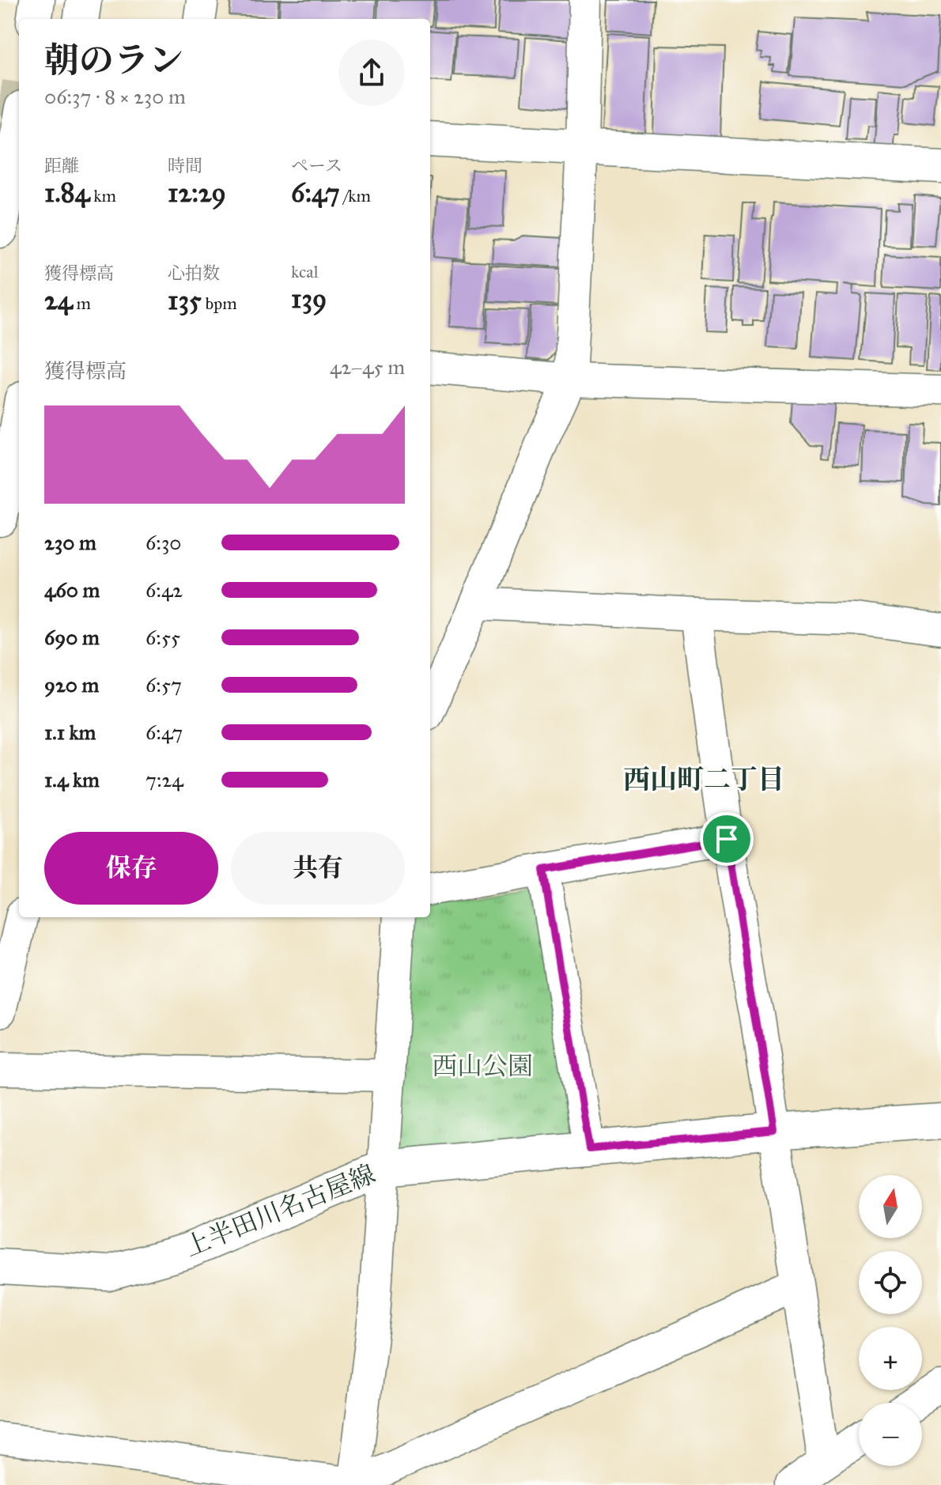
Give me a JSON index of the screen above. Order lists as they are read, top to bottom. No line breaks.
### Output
{"streets":{"main road":["上半田川名古屋線"]},"districts":["西山町二丁目"],"parks":["西山公園"],"north":"top","page":{"heading":["朝のラン","06:37 · 8 × 230 m"],"stats":[["距離","1.84 km"],["時間","12:29"],["ペース","6:47 /km"],["獲得標高","24 m"],["心拍数","135 bpm"],["kcal","139"]],"chart":["獲得標高","42–45 m"],"list":[{"name":"230 m","note":"6:30"},{"name":"460 m","note":"6:42"},{"name":"690 m","note":"6:55"},{"name":"920 m","note":"6:57"},{"name":"1.1 km","note":"6:47"},{"name":"1.4 km","note":"7:24"}],"buttons":["保存","共有"],"map_buttons":["+","−"]}}
